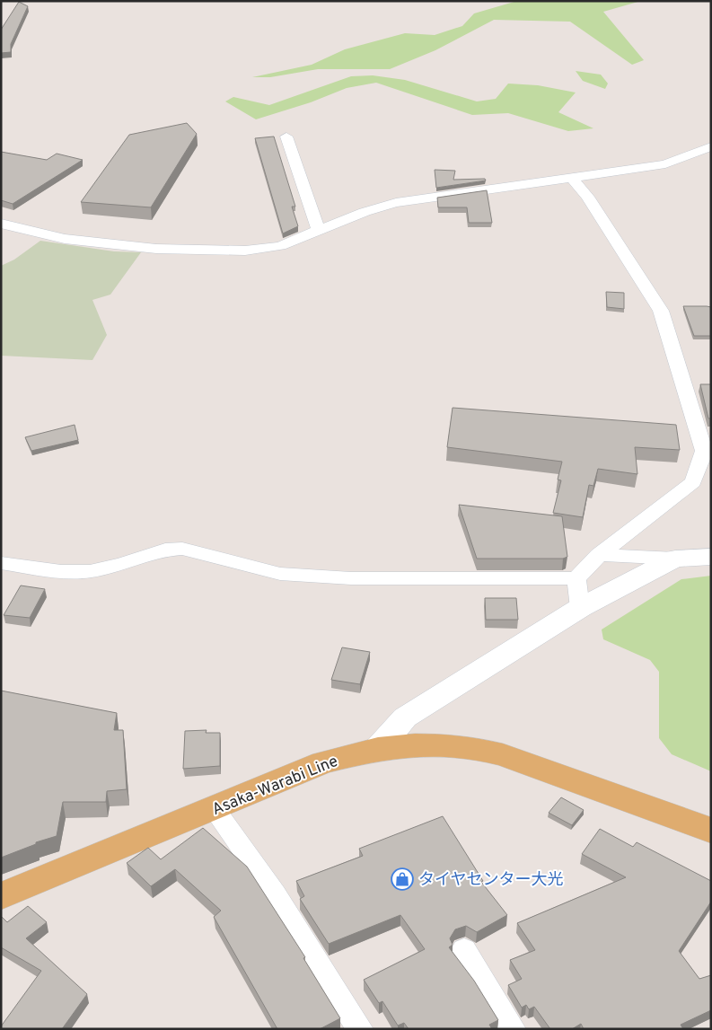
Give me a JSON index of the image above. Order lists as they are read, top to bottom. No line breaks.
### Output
{"streets":{"main road":["Asaka-Warabi Line"]},"places":{"shop":["タイヤセンター大光"]}}
